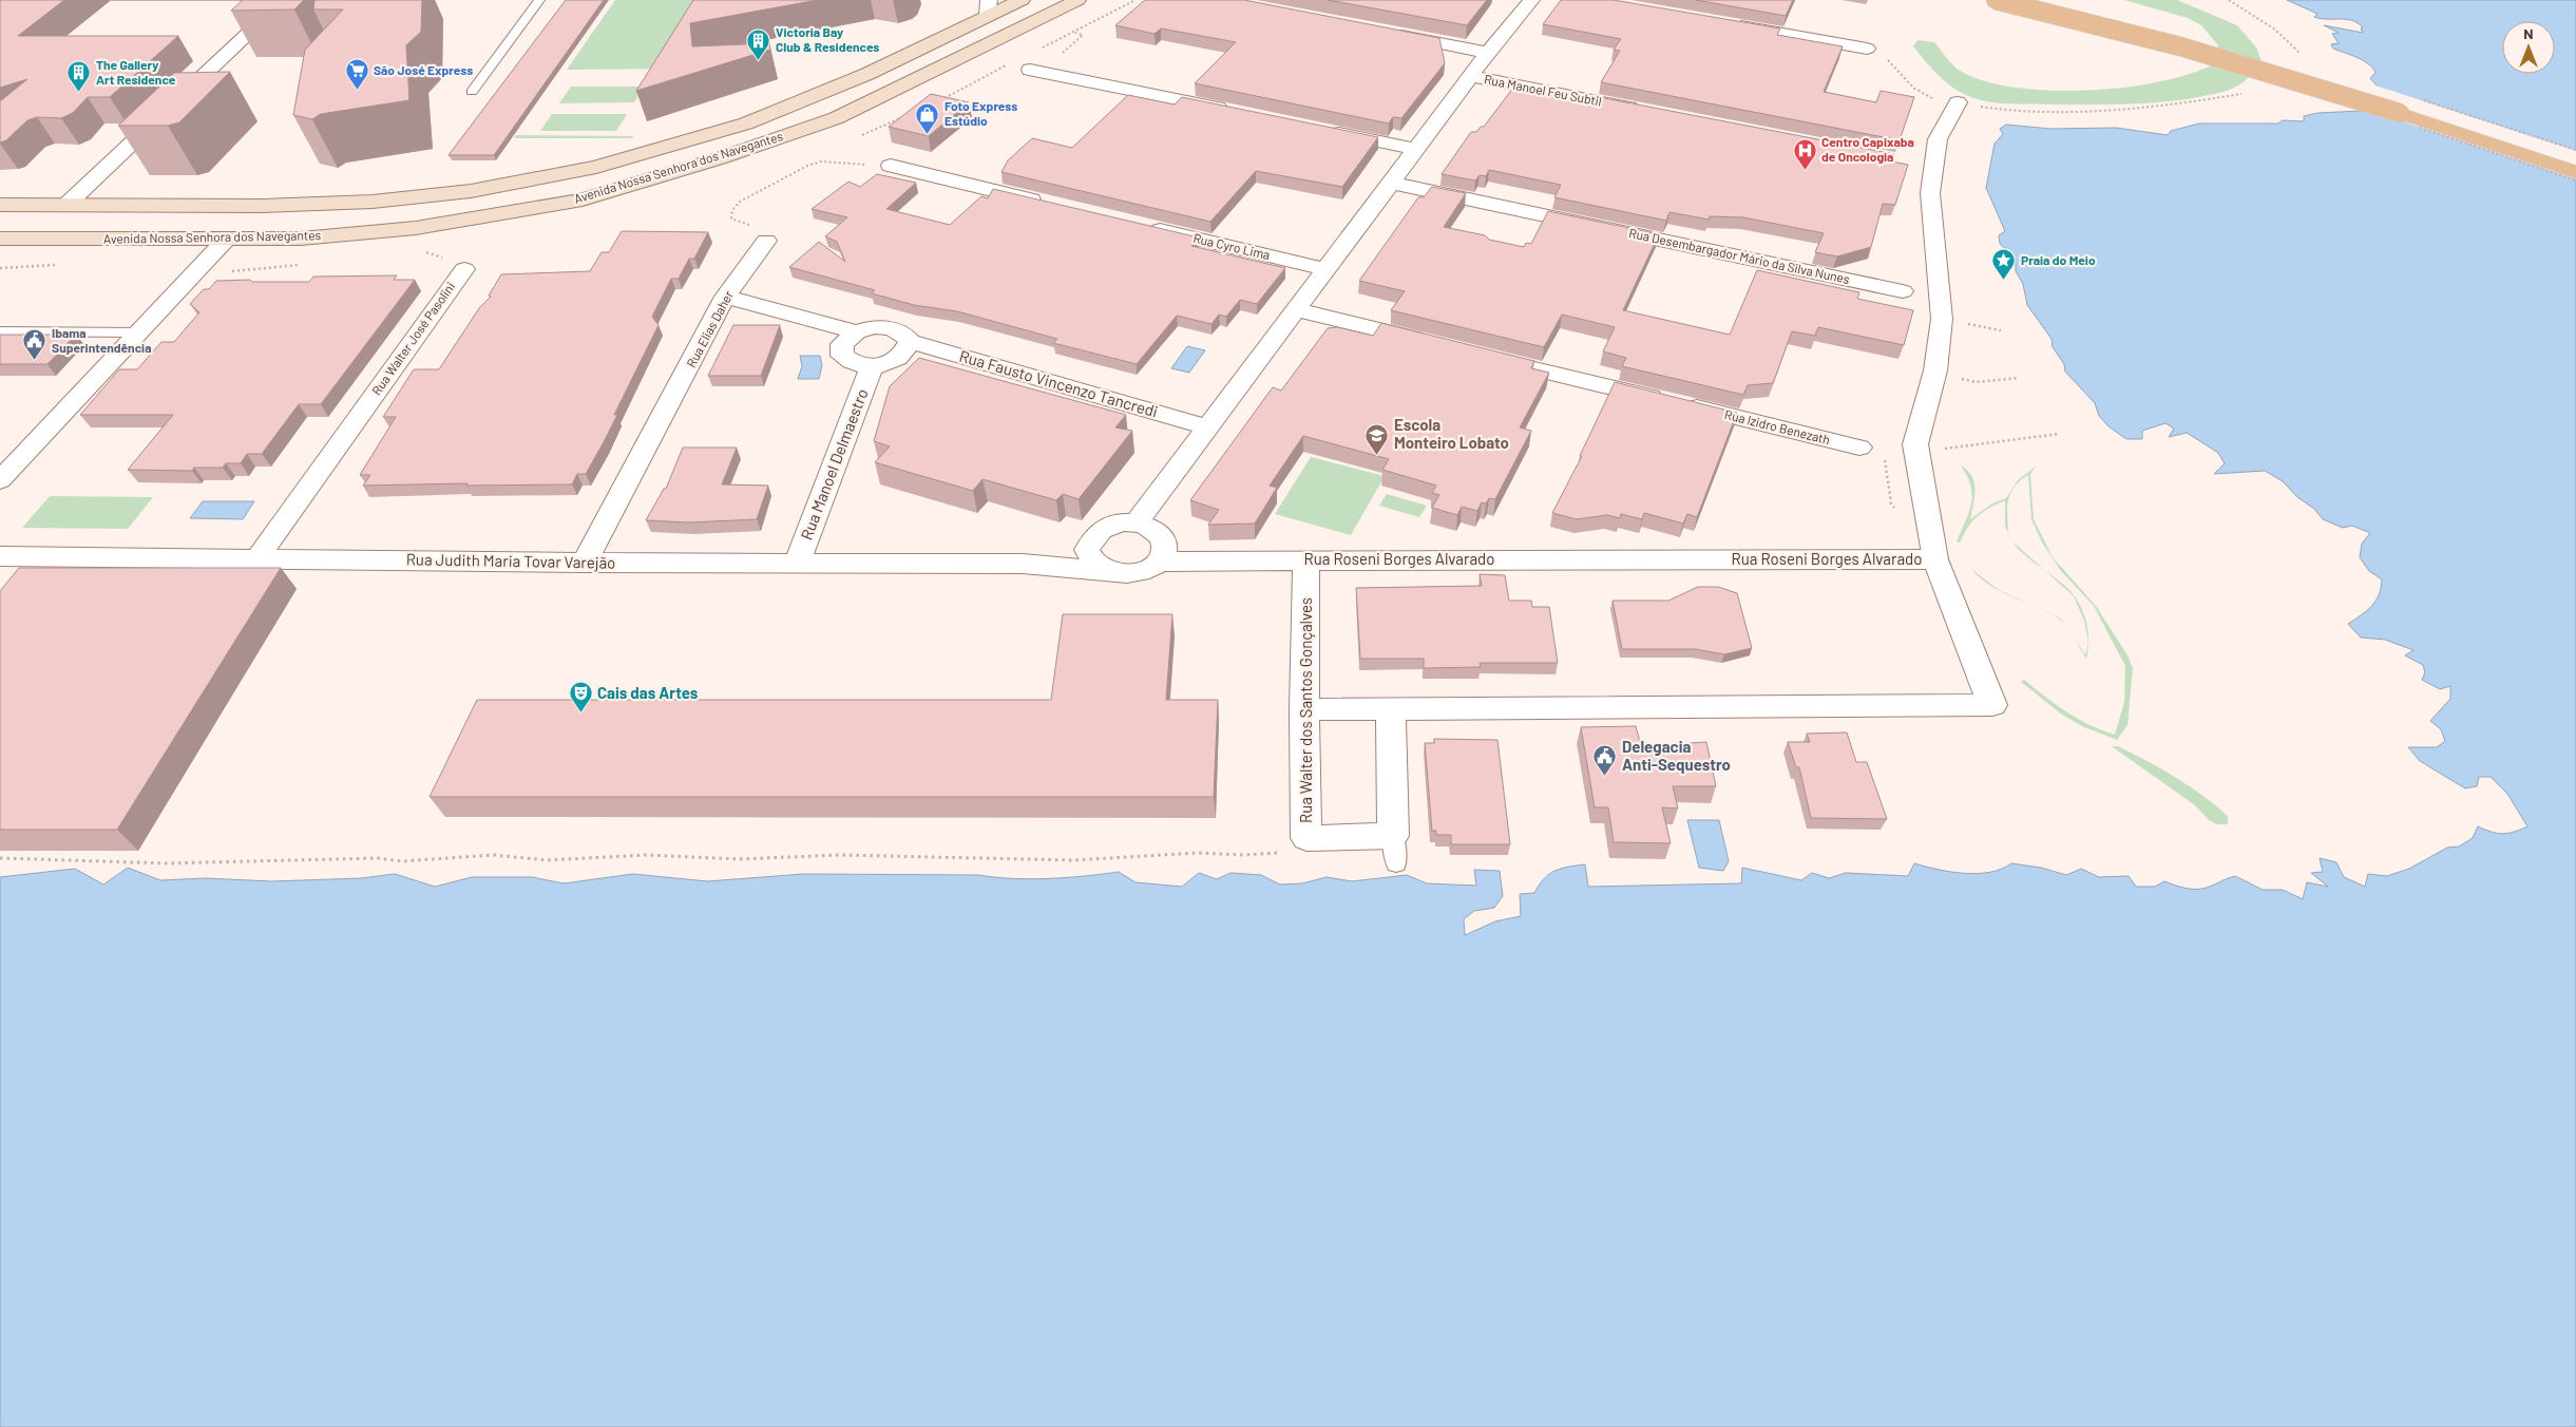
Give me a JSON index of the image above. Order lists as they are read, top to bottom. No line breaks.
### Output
{"streets":{"main road":["Avenida Nossa Senhora dos Navegantes"],"street":["Rua Manoel Feu Subtil","Rua Cyro Lima","Rua Desembargador Mário da Silva Nunes","Rua Elias Daher","Rua Walter José Pasolini","Rua Fausto Vincenzo Tancredi","Rua Izidro Benezath","Rua Manoel Delmaestro","Rua Roseni Borges Alvarado","Rua Judith Maria Tovar Varejão","Rua Walter dos Santos Gonçalves"]},"crossings":[["Rua Elias Daher","Rua Judith Maria Tovar Varejão"],["Rua Walter José Pasolini","Rua Judith Maria Tovar Varejão"],["Rua Manoel Delmaestro","Rua Judith Maria Tovar Varejão"],["Rua Roseni Borges Alvarado","Rua Judith Maria Tovar Varejão"],["Rua Roseni Borges Alvarado","Rua Walter dos Santos Gonçalves"]],"places":{"building":["Victoria Bay Club & Residences","The Gallery Art Residence"],"supermarket":["São José Express"],"shop":["Foto Express Estúdio"],"hospital":["Centro Capixaba de Oncologia"],"place":["Praia do Meio"],"public building":["Ibama Superintendência","Delegacia Anti-Sequestro"],"school or university":["Escola Monteiro Lobato"],"theatre":["Cais das Artes"]},"north":"top"}
